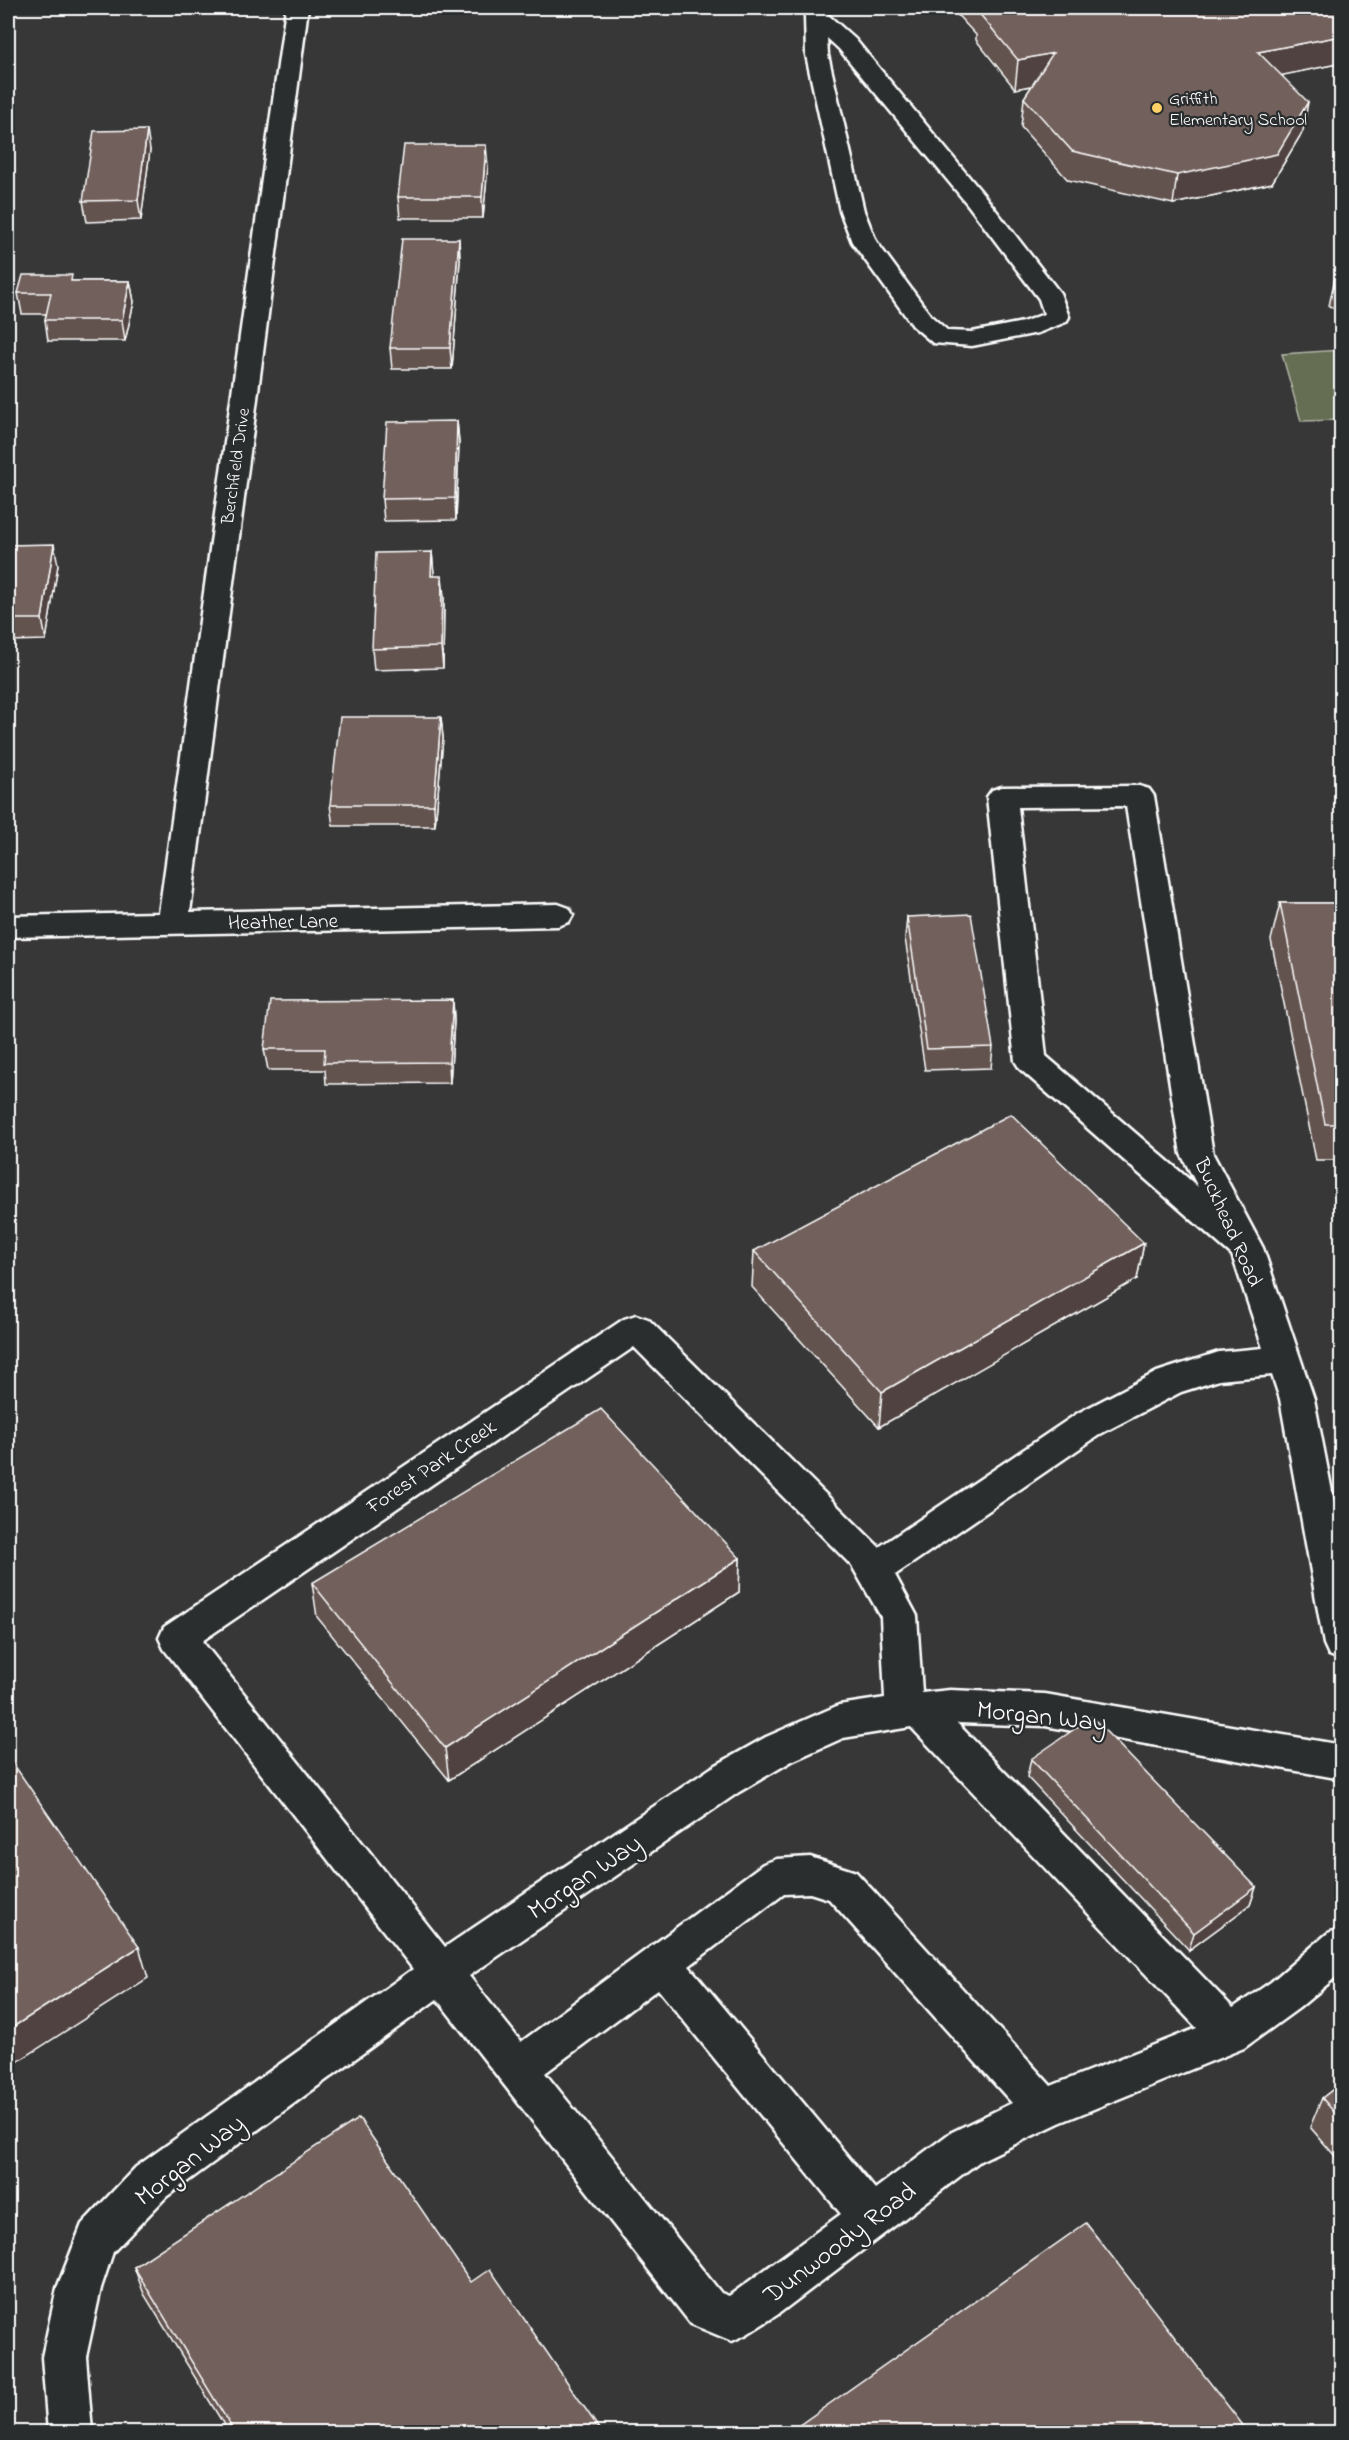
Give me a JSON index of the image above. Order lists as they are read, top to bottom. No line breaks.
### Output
{"streets":{"street":["Berchfield Drive","Heather Lane","Buckhead Road","Forest Park Creek","Morgan Way","Dunwoody Road"]},"crossings":[["Berchfield Drive","Heather Lane"],["Forest Park Creek","Morgan Way"],["Forest Park Creek","Dunwoody Road"],["Morgan Way","Dunwoody Road"]],"places":["Griffith Elementary School"]}
